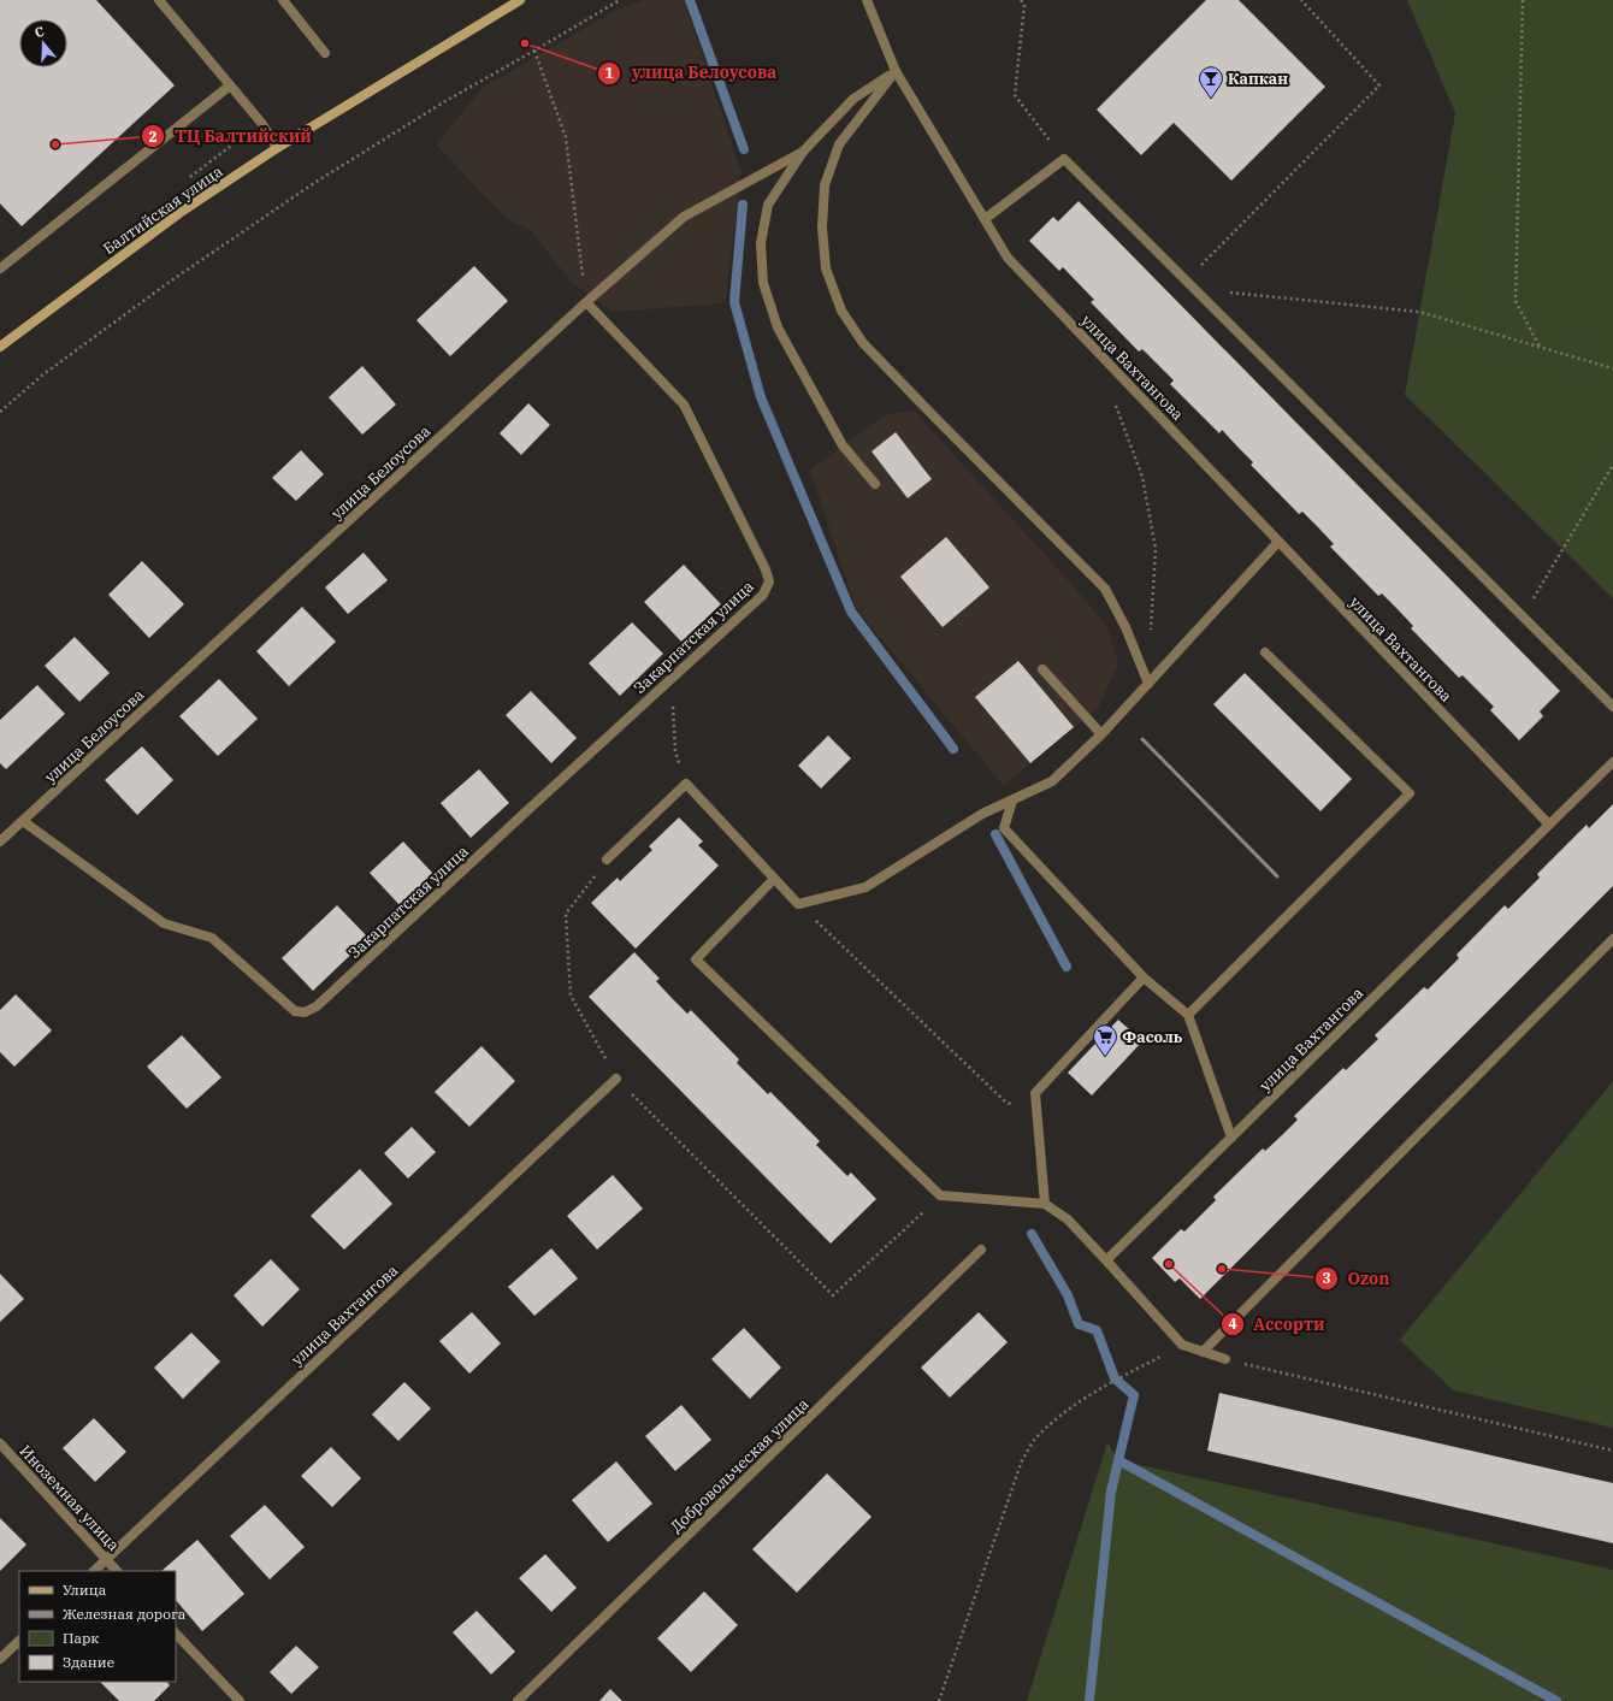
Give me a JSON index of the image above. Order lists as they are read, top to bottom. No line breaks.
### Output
{"streets":{"main road":["Балтийская улица"],"street":["улица Вахтангова","улица Белоусова","Закарпатская улица","Добровольческая улица","Иноземная улица"]},"crossings":[["улица Вахтангова","Иноземная улица"],["улица Белоусова","Закарпатская улица"]],"places":{"other":["улица Белоусова","ТЦ Балтийский","Ассорти","Ozon"],"bar":["Капкан"],"supermarket":["Фасоль"]},"legend":["Улица","Железная дорога","Парк","Здание"],"north":"top"}
